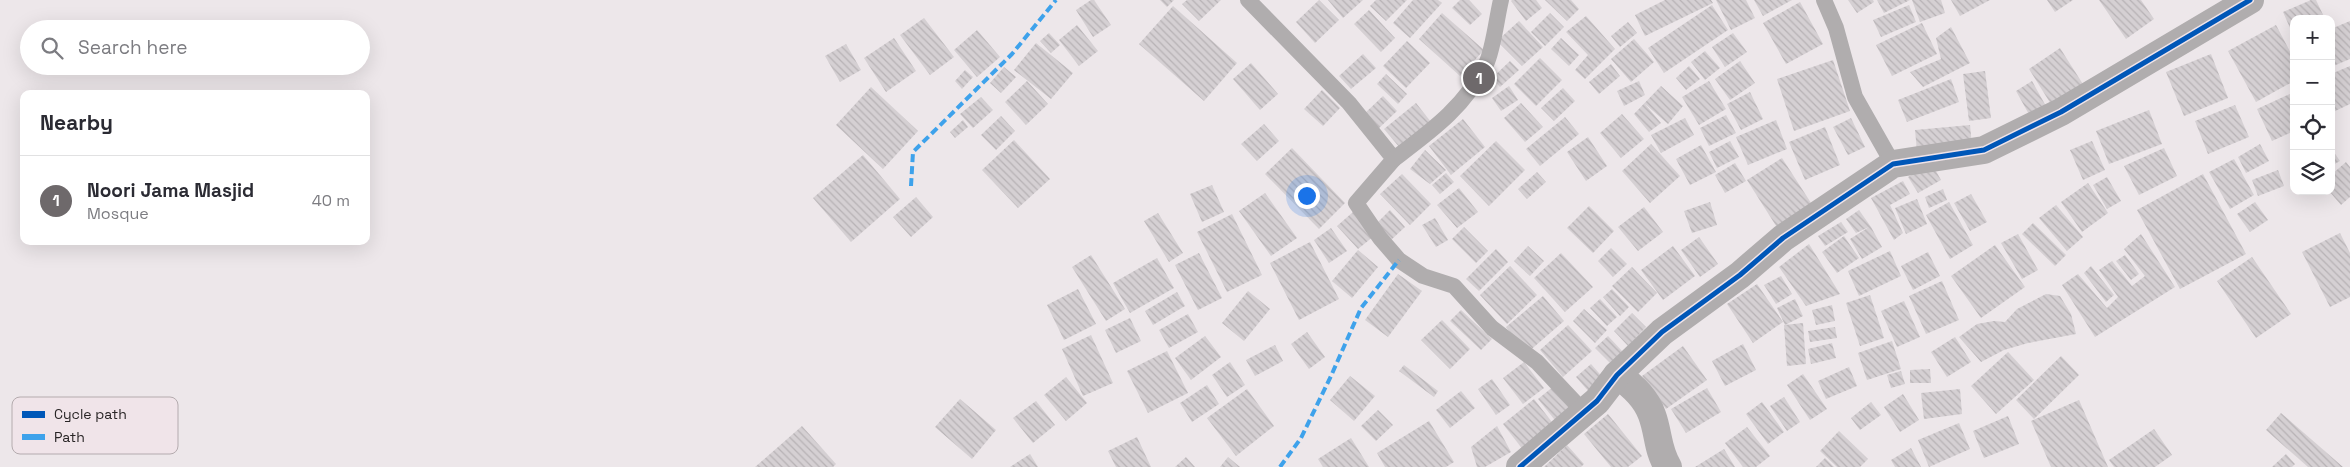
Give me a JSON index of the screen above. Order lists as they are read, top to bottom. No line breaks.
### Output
{"legend":["Cycle path","Path"],"page":{"map_buttons":["+","−"],"search":"Search here","pins":"1","heading":"Nearby","list":[{"mark":"1","name":"Noori Jama Masjid","note":"Mosque","value":"40 m"}]}}
